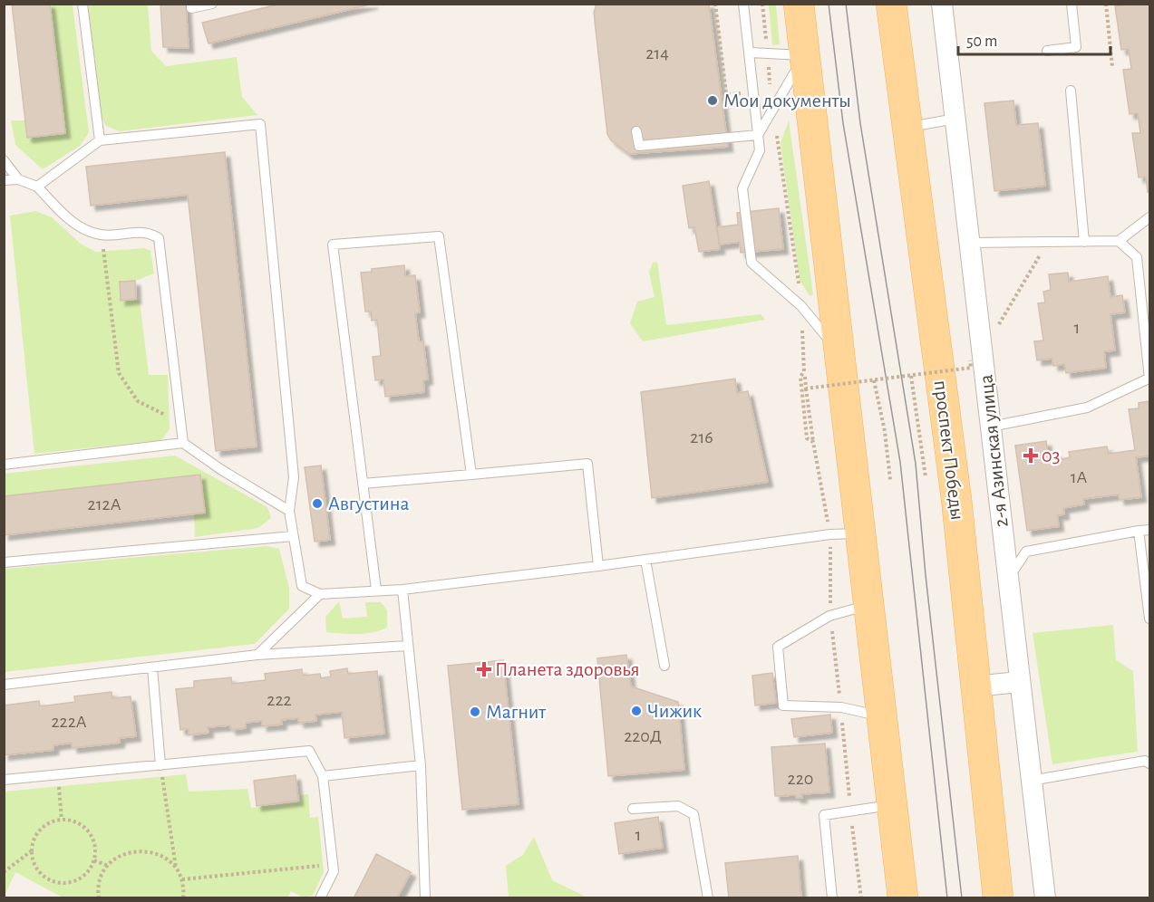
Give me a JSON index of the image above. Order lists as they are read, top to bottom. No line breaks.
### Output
{"streets":{"main road":["проспект Победы"],"street":["2-я Азинская улица"]},"places":{"other":["Мои документы","Августина","Чижик","Магнит"],"health":["03","Планета здоровья"]},"house_numbers":["214","1","216","1А","212А","222","222А","220Д","220","1"],"scale_bar":"50 m"}
